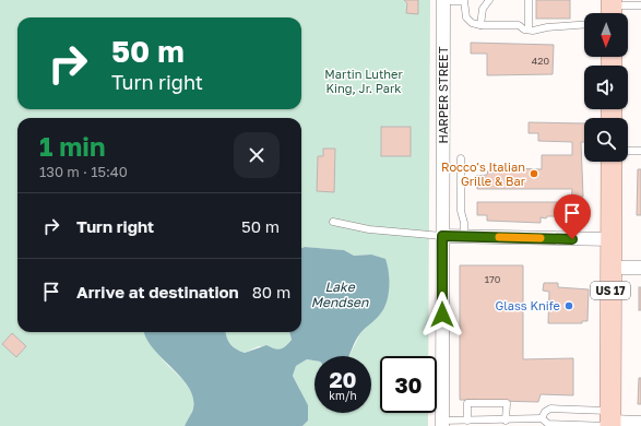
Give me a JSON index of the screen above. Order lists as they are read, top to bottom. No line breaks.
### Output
{"streets":{"main road":["US 17"],"street":["HARPER STREET"]},"water":["Lake Mendsen"],"parks":["Martin Luther King, Jr. Park"],"places":["Rocco's Italian Grille & Bar","Glass Knife"],"house_numbers":["420","170"],"north":"bottom","page":{"turn":["50 m","Turn right"],"heading":["1 min","130 m · 15:40"],"list":[{"name":"Turn right","value":"50 m"},{"name":"Arrive at destination","value":"80 m"}],"speed":"20 km/h","limit":"30"}}
